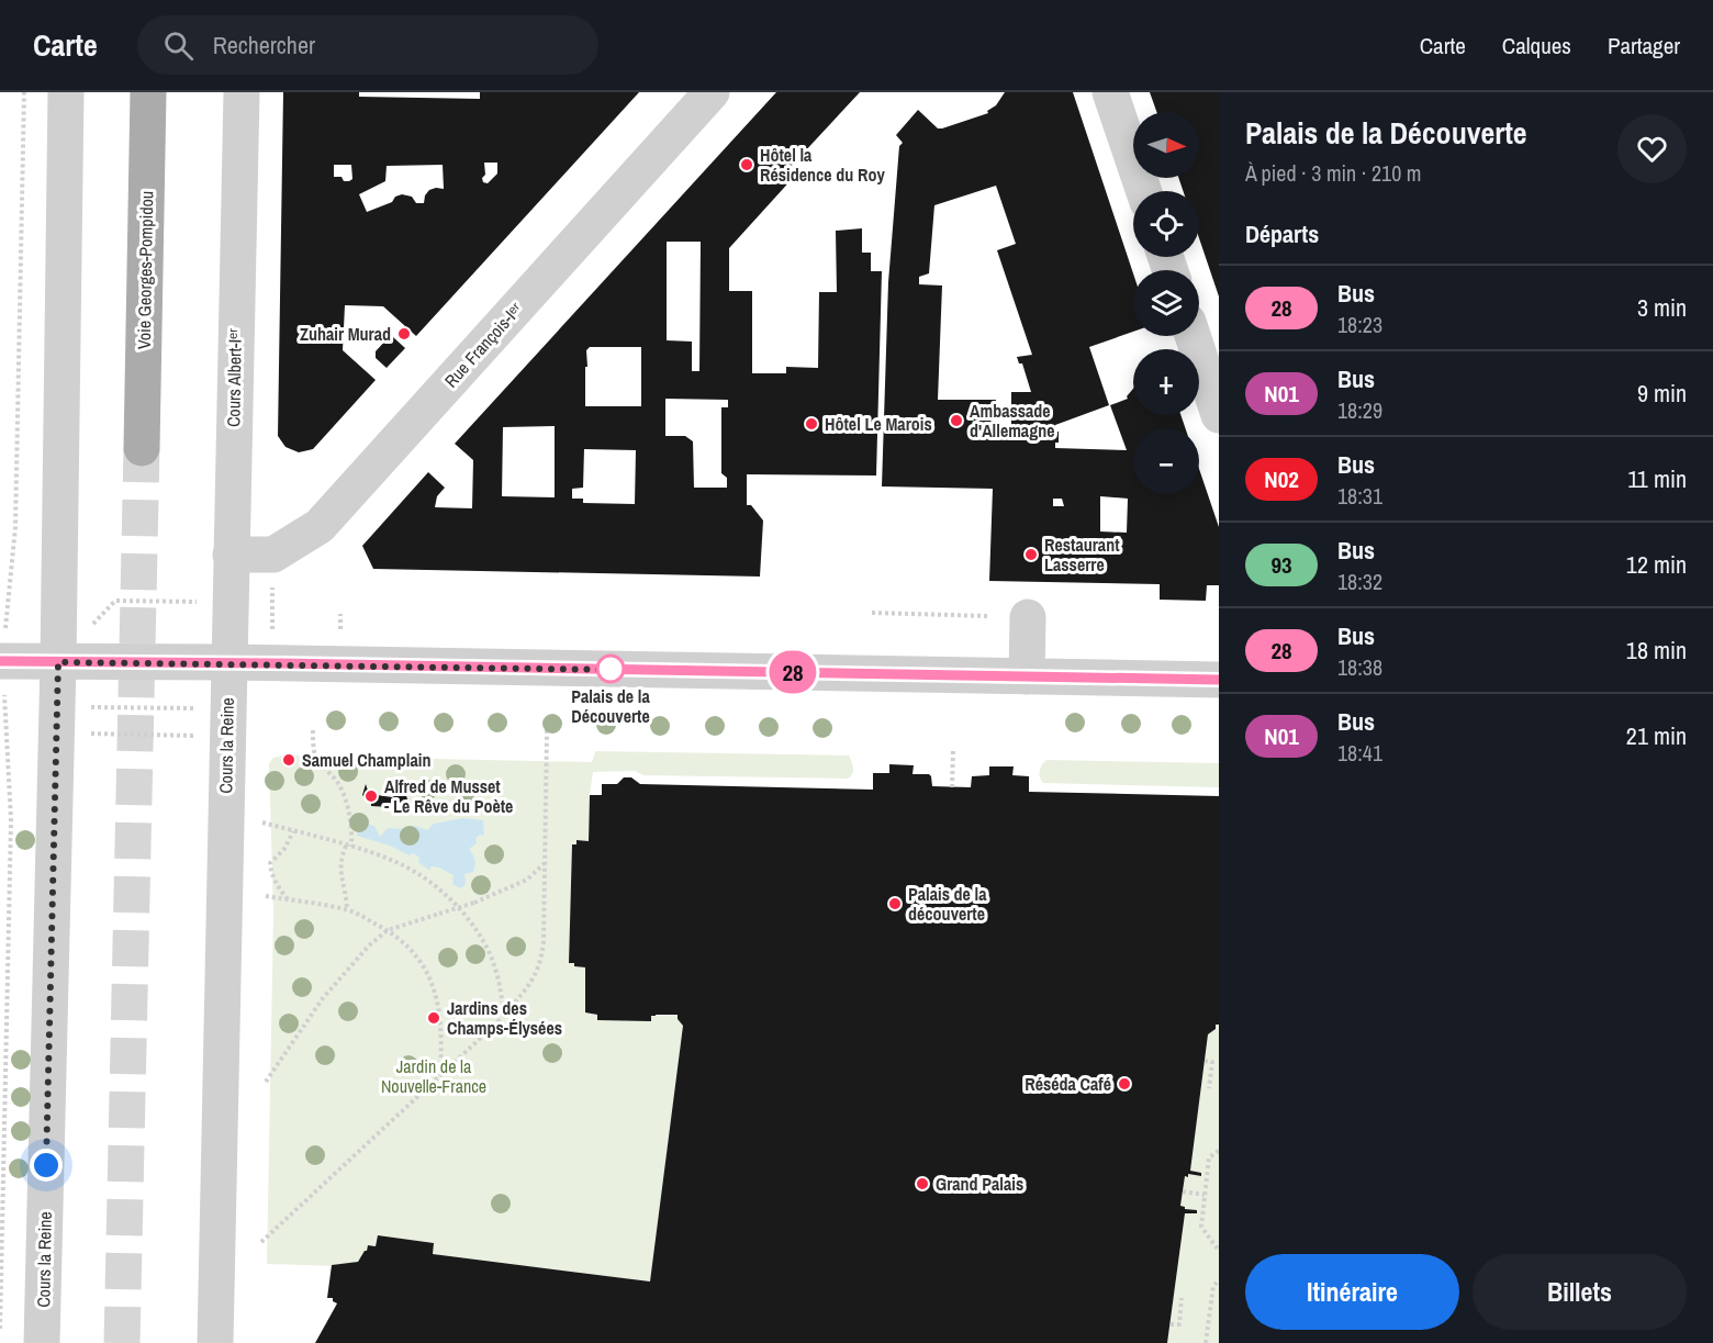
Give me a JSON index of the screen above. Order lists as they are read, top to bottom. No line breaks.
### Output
{"streets":{"main road":["Voie Georges-Pompidou"],"street":["Rue François-Iᵉʳ","Cours Albert-Iᵉʳ","Cours la Reine"]},"crossings":[["Rue François-Iᵉʳ","Cours Albert-Iᵉʳ"],["Cours Albert-Iᵉʳ","Cours la Reine"]],"parks":["Jardin de la Nouvelle-France"],"places":["Hôtel la Résidence du Roy","Zuhair Murad","Ambassade d'Allemagne","Hôtel Le Marois","Restaurant Lasserre","Palais de la Découverte","Samuel Champlain","Alfred de Musset - Le Rêve du Poète","Palais de la découverte","Jardins des Champs-Élysées","Réséda Café","Grand Palais"],"lines":["bus line 28"],"north":"right","page":{"header":"Carte","search":"Rechercher","nav":["Carte","Calques","Partager"],"on_map":"28","heading":[["Palais de la Découverte","À pied · 3 min · 210 m"],"Départs"],"map_buttons":["+","−"],"list":[{"mark":"28","name":"Bus","note":"18:23","value":"3 min"},{"mark":"N01","name":"Bus","note":"18:29","value":"9 min"},{"mark":"N02","name":"Bus","note":"18:31","value":"11 min"},{"mark":"93","name":"Bus","note":"18:32","value":"12 min"},{"mark":"28","name":"Bus","note":"18:38","value":"18 min"},{"mark":"N01","name":"Bus","note":"18:41","value":"21 min"}],"buttons":["Itinéraire","Billets"]}}
